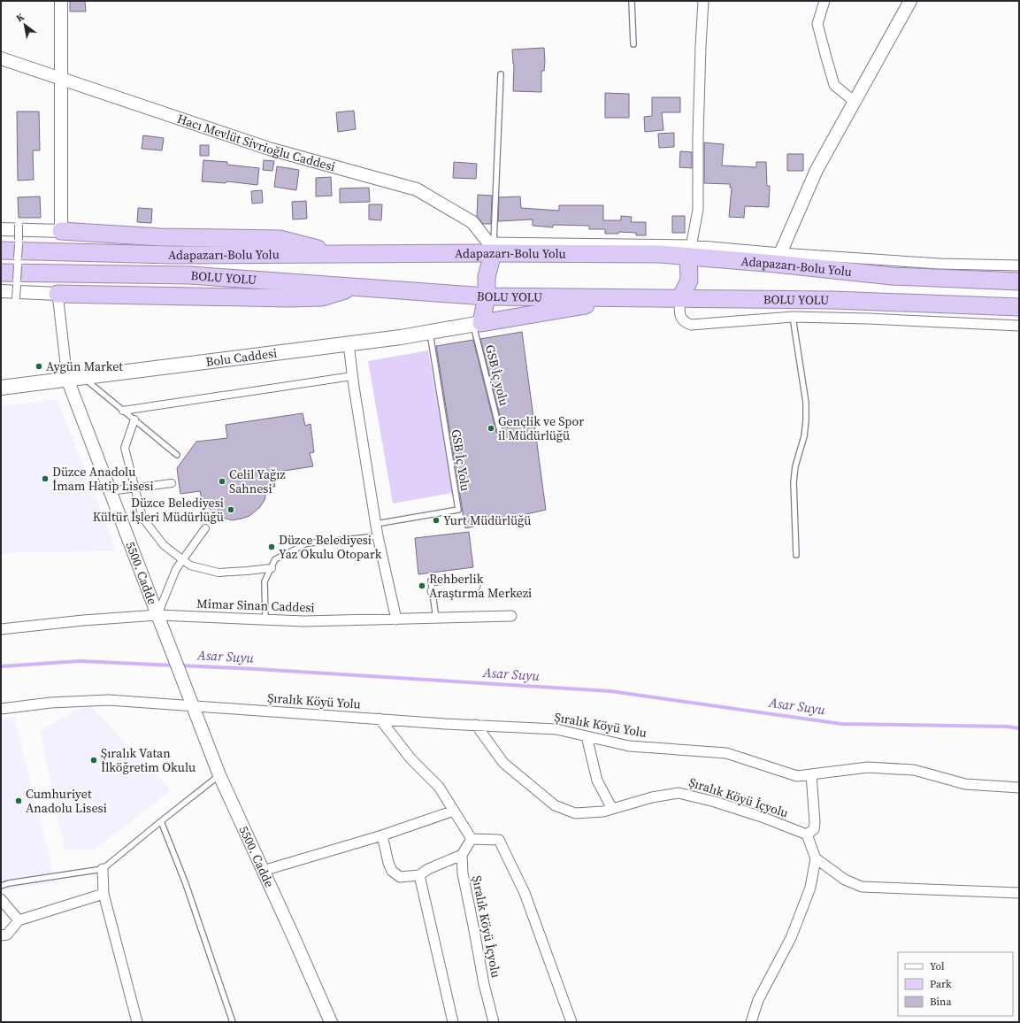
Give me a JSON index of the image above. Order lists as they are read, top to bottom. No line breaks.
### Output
{"streets":{"highway":["Adapazarı-Bolu Yolu","BOLU YOLU"],"main road":["Bolu Caddesi"],"street":["Hacı Mevlüt Sivrioğlu Caddesi","5500. Cadde","Mimar Sinan Caddesi","Şıralık Köyü Yolu","Şıralık Köyü İçyolu"],"lane":["GSB İç yolu","GSB İç Yolu"]},"crossings":[["Hacı Mevlüt Sivrioğlu Caddesi","Adapazarı-Bolu Yolu"],["Bolu Caddesi","GSB İç yolu"],["Bolu Caddesi","GSB İç Yolu"],["Bolu Caddesi","5500. Cadde"],["5500. Cadde","Mimar Sinan Caddesi"],["5500. Cadde","Şıralık Köyü Yolu"],["Şıralık Köyü Yolu","Şıralık Köyü İçyolu"]],"water":["Asar Suyu"],"places":["Aygün Market","Gençlik ve Spor il Müdürlüğü","Düzce Anadolu İmam Hatip Lisesi","Celil Yağız Sahnesi","Düzce Belediyesi Kültür İşleri Müdürlüğü","Yurt Müdürlüğü","Düzce Belediyesi Yaz Okulu Otopark","Rehberlik Araştırma Merkezi","Şıralık Vatan İlköğretim Okulu","Cumhuriyet Anadolu Lisesi"],"legend":["Yol","Park","Bina"],"north":"top left"}
